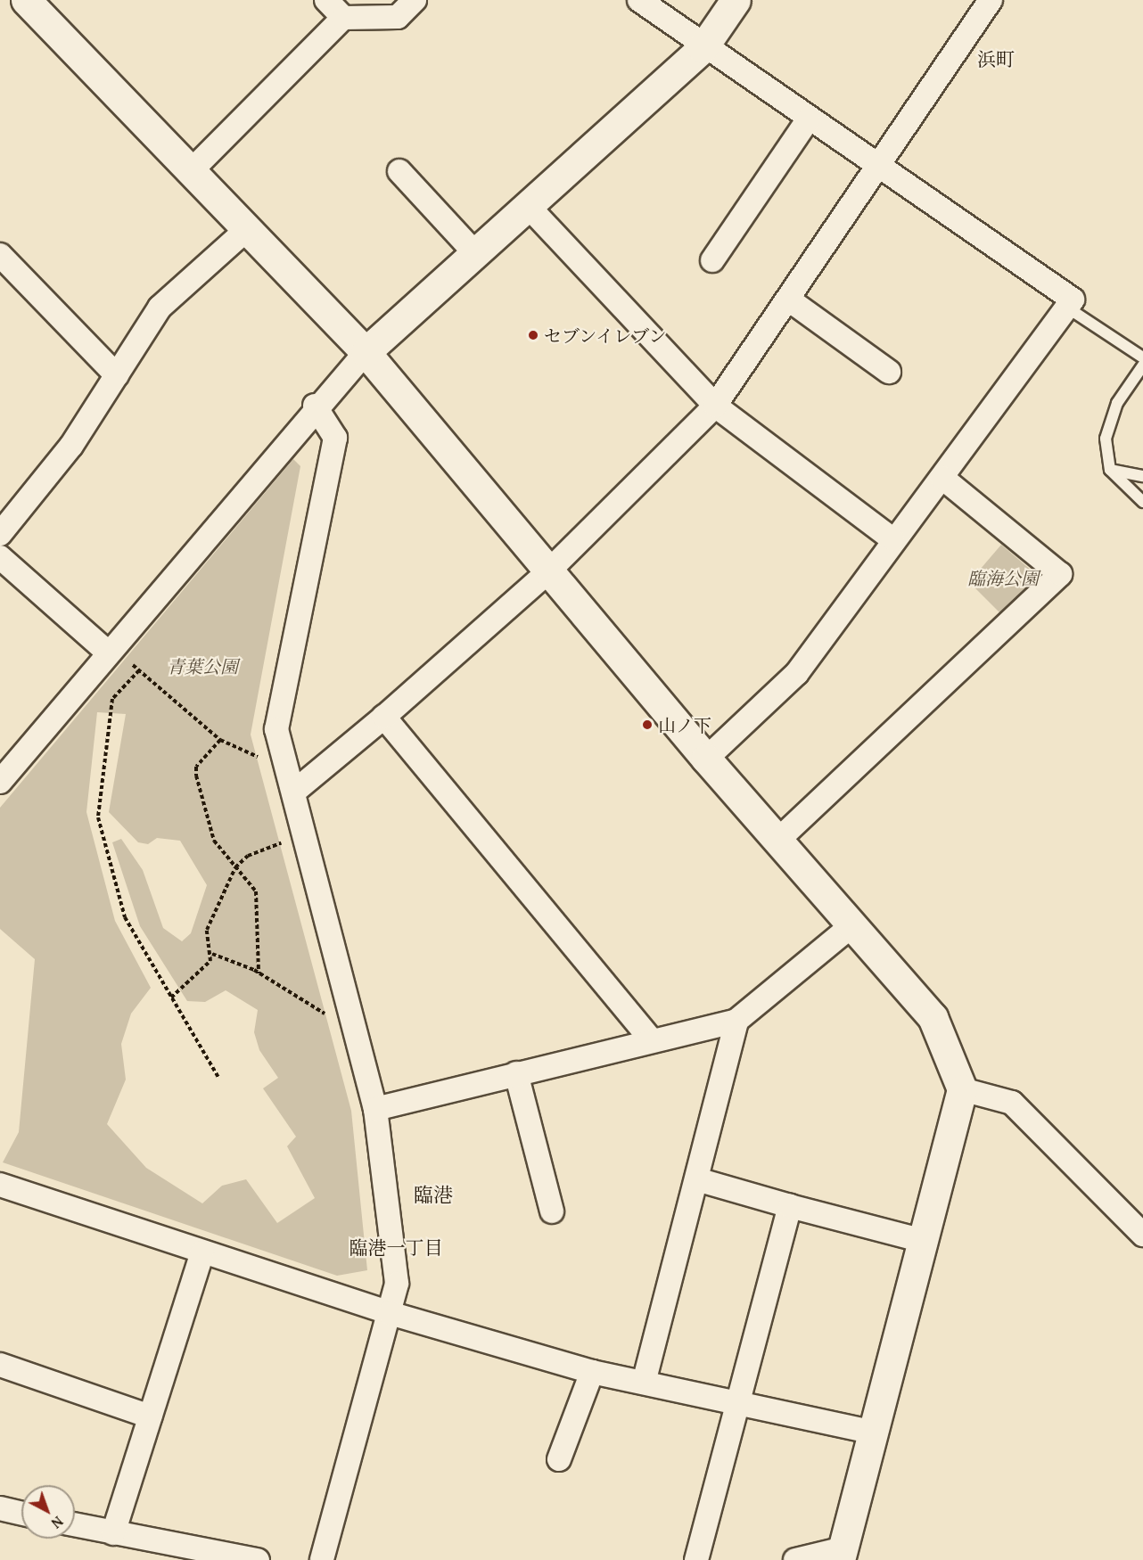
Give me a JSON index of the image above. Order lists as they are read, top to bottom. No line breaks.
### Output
{"districts":["浜町","臨港","臨港一丁目"],"parks":["臨海公園","青葉公園"],"places":["セブンイレブン","山ノ下"],"north":"bottom right"}
